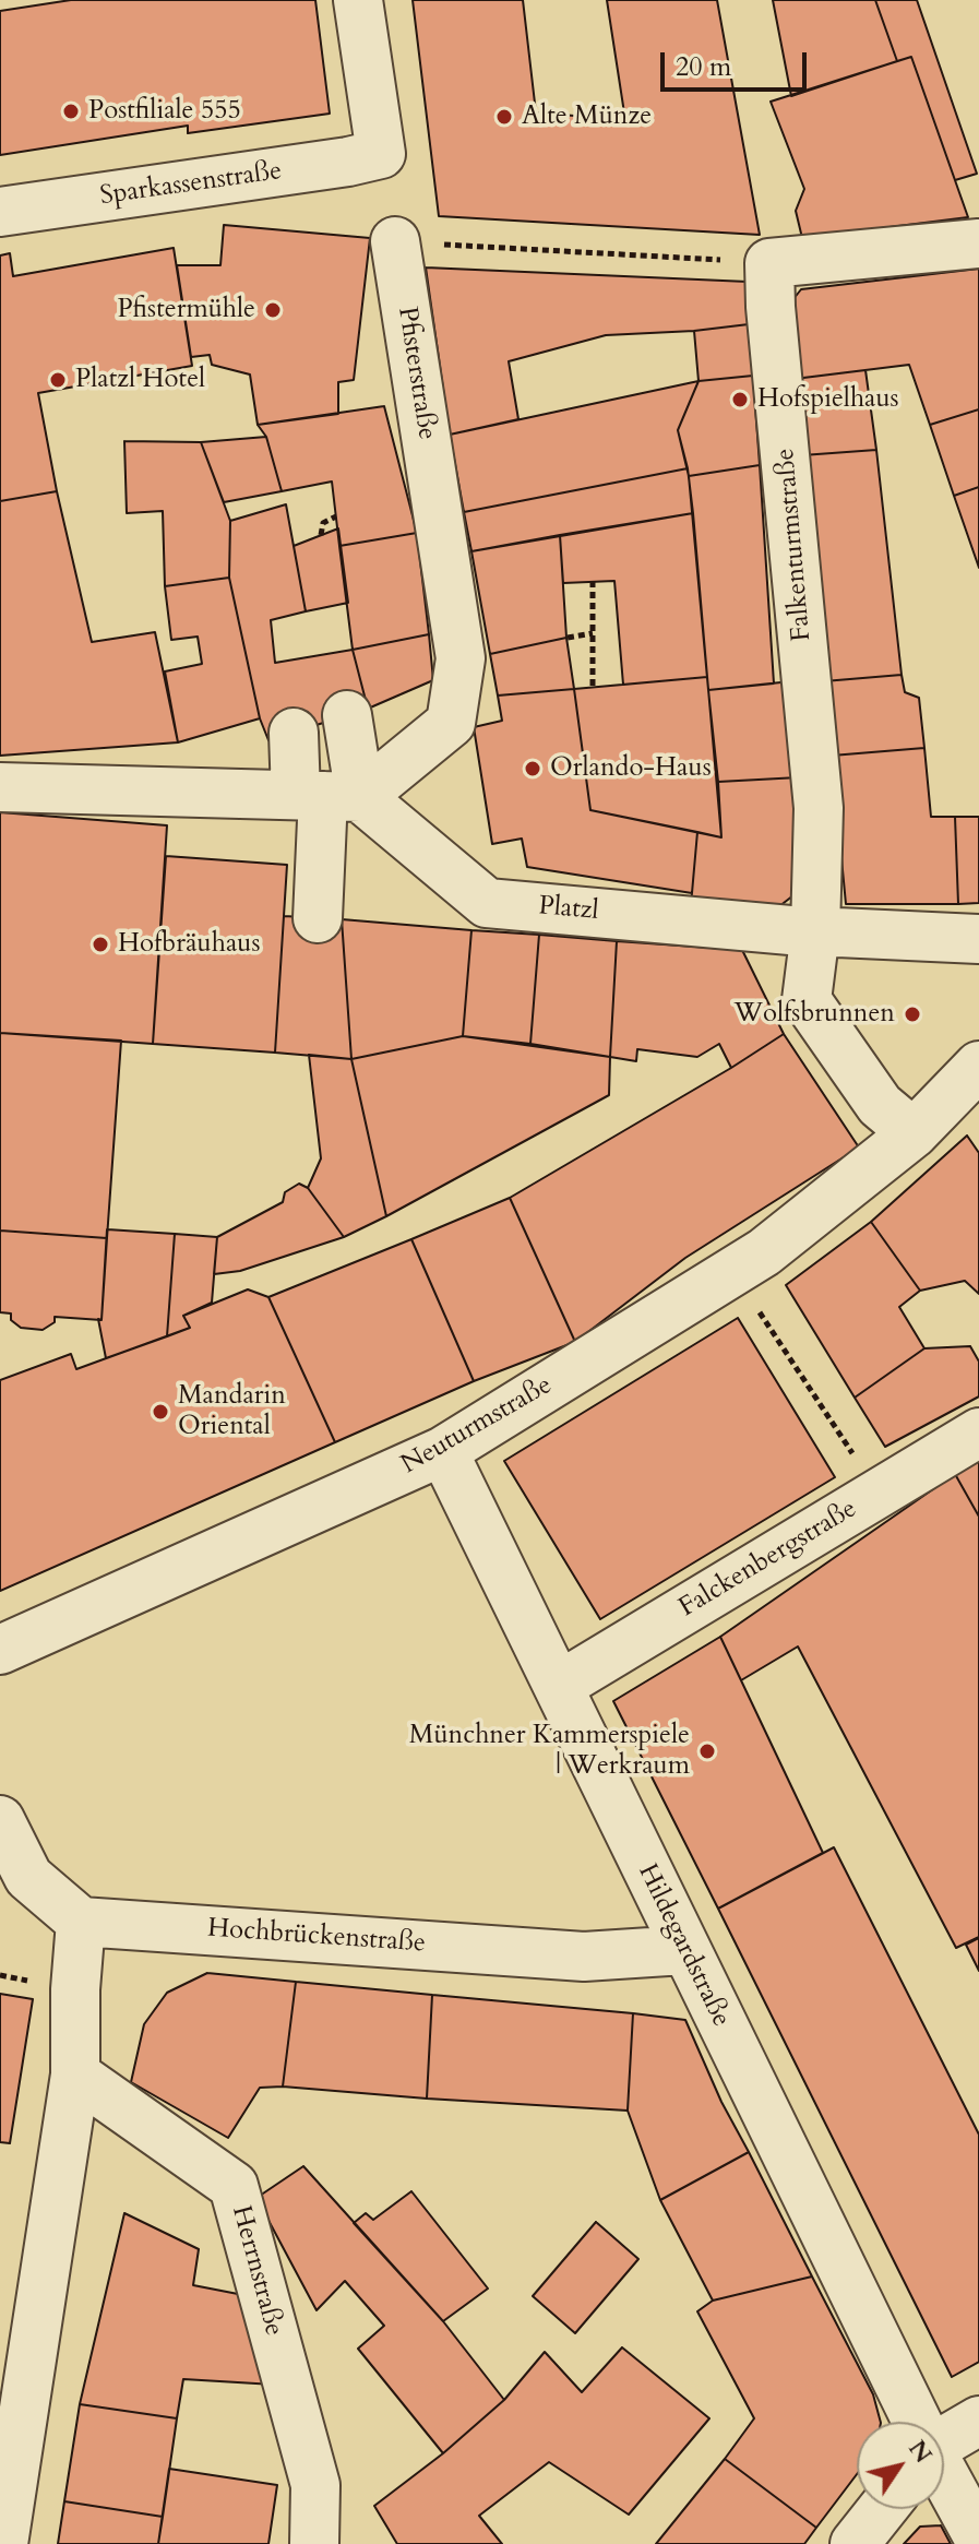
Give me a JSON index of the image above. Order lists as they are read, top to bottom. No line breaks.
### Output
{"streets":{"street":["Sparkassenstraße","Pfisterstraße","Falkenturmstraße","Platzl","Neuturmstraße","Falckenbergstraße","Hochbrückenstraße","Hildegardstraße","Herrnstraße"]},"crossings":[["Pfisterstraße","Platzl"],["Falkenturmstraße","Platzl"],["Falkenturmstraße","Neuturmstraße"],["Neuturmstraße","Hildegardstraße"],["Falckenbergstraße","Hildegardstraße"],["Hochbrückenstraße","Hildegardstraße"]],"places":["Postfiliale 555","Alte Münze","Pfistermühle","Platzl Hotel","Hofspielhaus","Orlando-Haus","Hofbräuhaus","Wolfsbrunnen","Mandarin Oriental","Münchner Kammerspiele | Werkraum"],"scale_bar":"20 m","north":"top right"}
